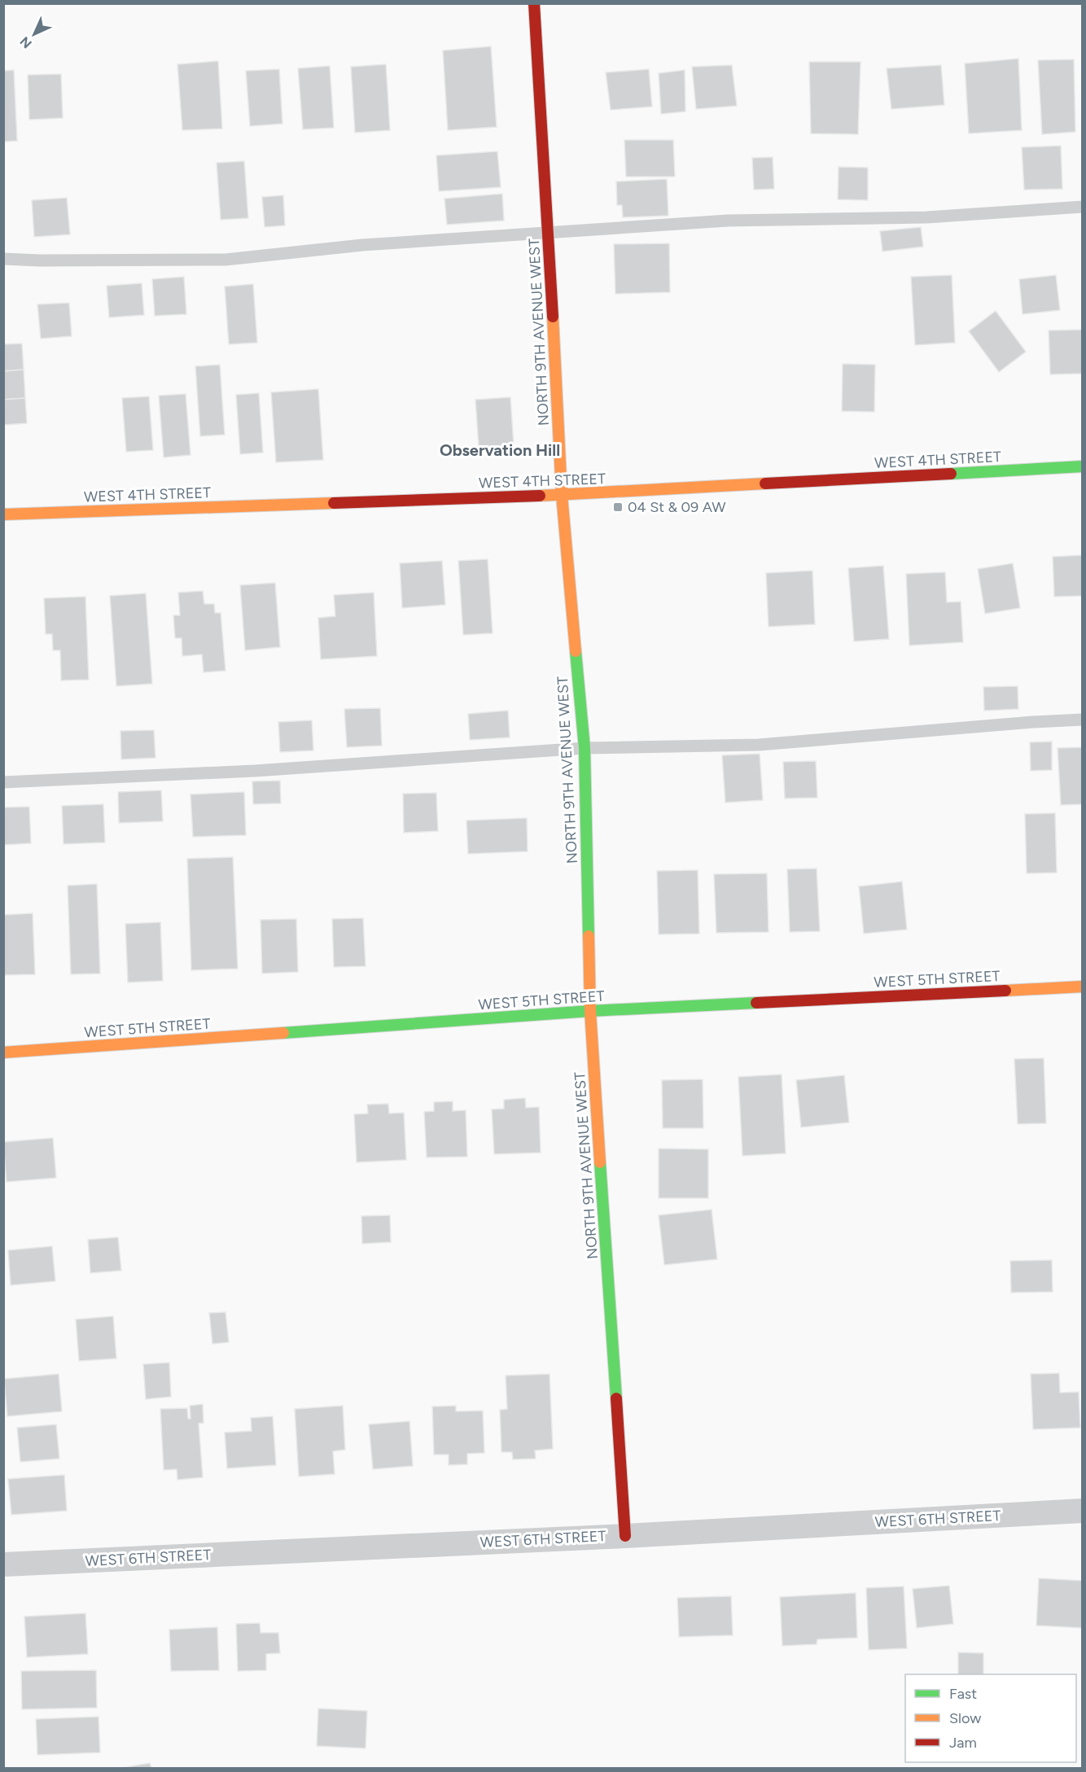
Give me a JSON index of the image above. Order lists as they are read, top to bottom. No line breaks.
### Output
{"streets":{"street":["NORTH 9TH AVENUE WEST","WEST 4TH STREET","WEST 5TH STREET","WEST 6TH STREET"]},"crossings":[["NORTH 9TH AVENUE WEST","WEST 4TH STREET"],["NORTH 9TH AVENUE WEST","WEST 5TH STREET"],["NORTH 9TH AVENUE WEST","WEST 6TH STREET"]],"districts":["Observation Hill"],"places":{"transit":["04 St & 09 AW"]},"legend":["Fast","Slow","Jam"],"north":"bottom left"}
